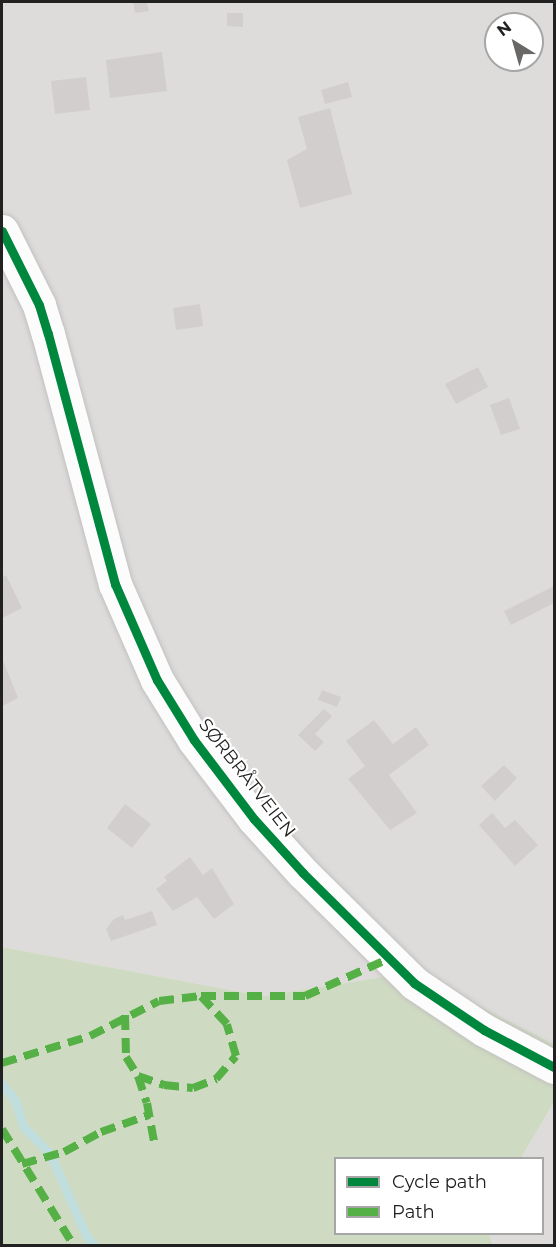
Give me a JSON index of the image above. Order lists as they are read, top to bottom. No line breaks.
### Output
{"streets":{"street":["SØRBRÅTVEIEN"]},"legend":["Cycle path","Path"],"north":"top left"}
